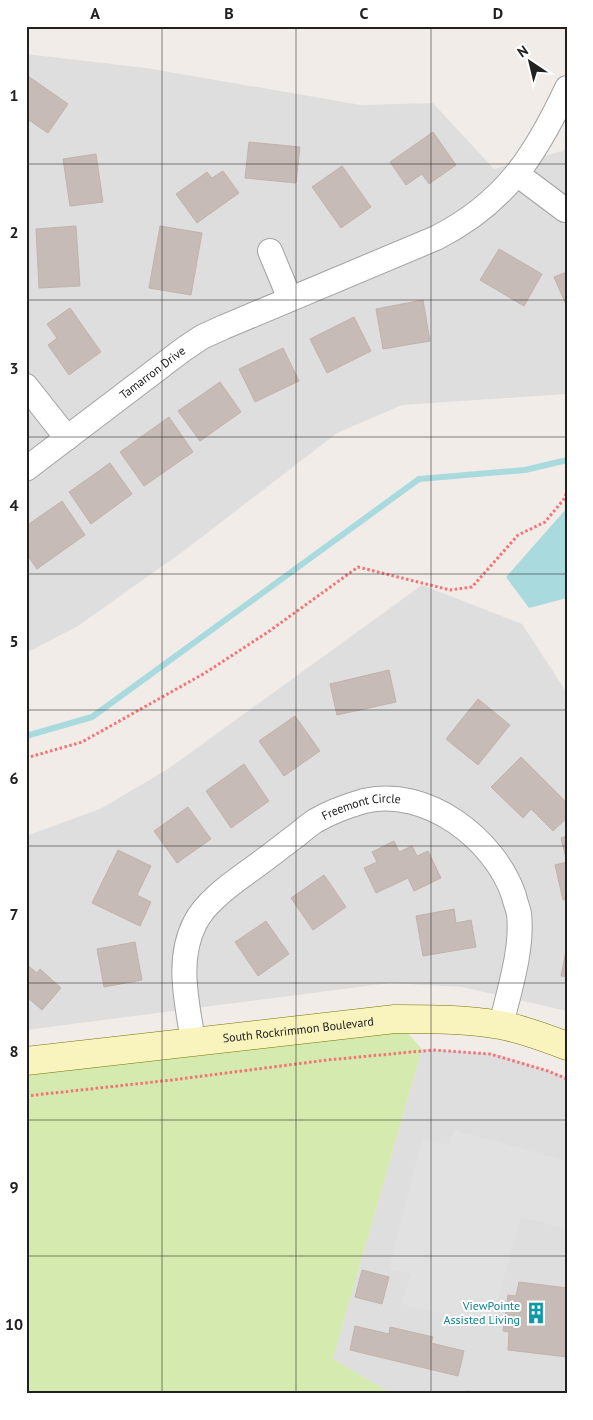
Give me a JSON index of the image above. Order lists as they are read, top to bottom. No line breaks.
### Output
{"streets":{"main road":["South Rockrimmon Boulevard"],"street":["Tamarron Drive","Freemont Circle"]},"crossings":[["Freemont Circle","South Rockrimmon Boulevard"]],"places":{"building":["ViewPointe Assisted Living"]},"north":"top left","grid":{"columns":["A","B","C","D"],"rows":["1","2","3","4","5","6","7","8","9","10"]}}
